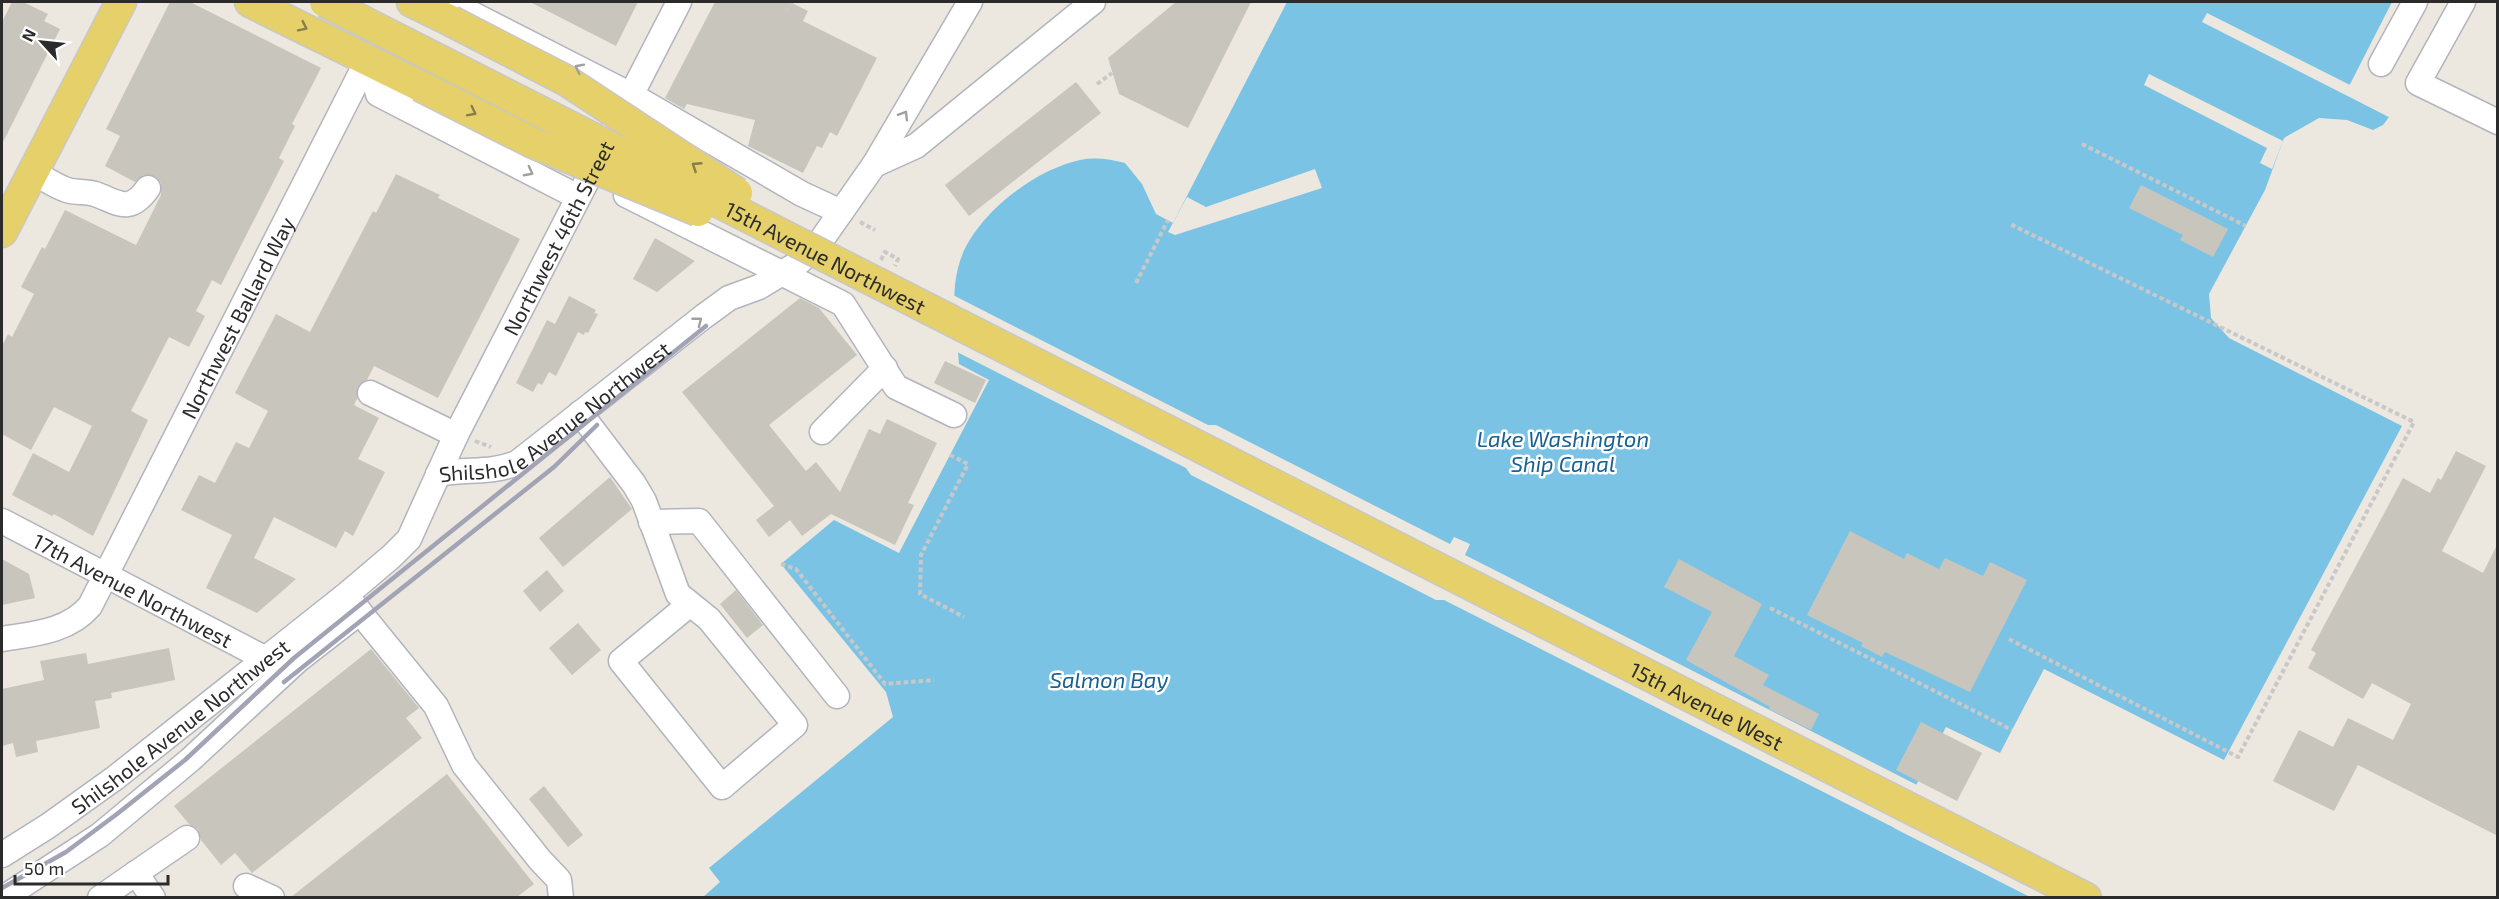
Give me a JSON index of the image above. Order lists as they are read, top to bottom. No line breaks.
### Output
{"streets":{"main road":["15th Avenue Northwest","15th Avenue West"],"street":["Northwest 46th Street","Northwest Ballard Way","Shilshole Avenue Northwest","17th Avenue Northwest"]},"crossings":[["Northwest 46th Street","15th Avenue Northwest"],["Northwest 46th Street","Shilshole Avenue Northwest"],["15th Avenue Northwest","Shilshole Avenue Northwest"],["15th Avenue Northwest","15th Avenue West"],["Northwest Ballard Way","17th Avenue Northwest"],["Shilshole Avenue Northwest","17th Avenue Northwest"]],"water":["Lake Washington Ship Canal","Salmon Bay"],"scale_bar":"50 m","north":"top left"}
